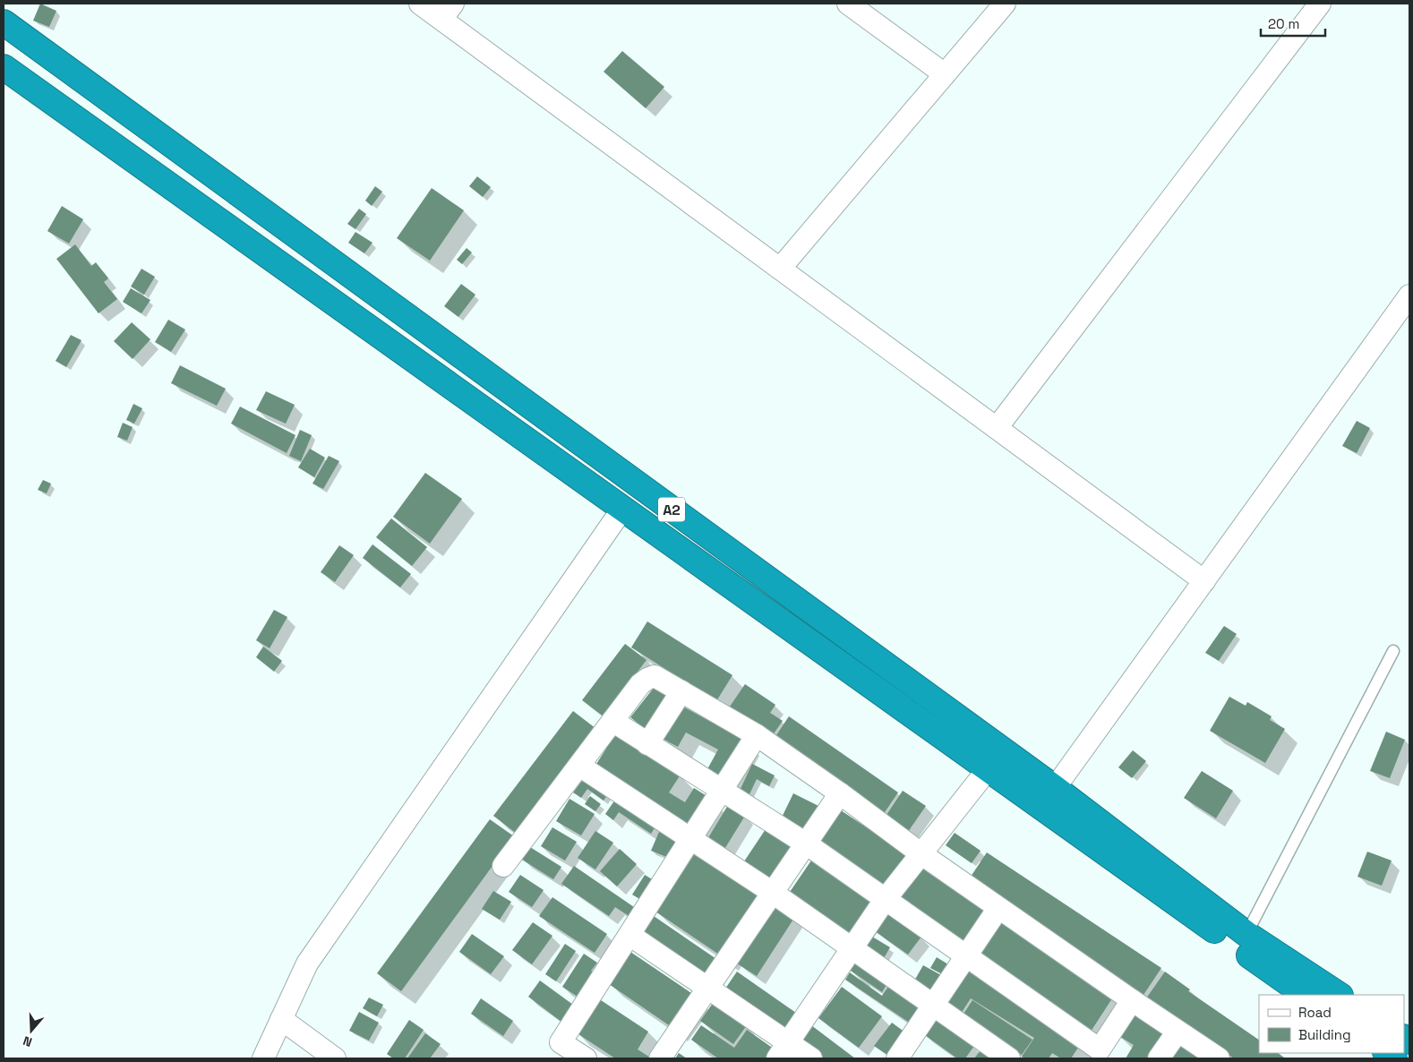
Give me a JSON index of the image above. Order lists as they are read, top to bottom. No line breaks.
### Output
{"streets":{"highway":["A2"]},"legend":["Road","Building"],"scale_bar":"20 m","north":"bottom"}
